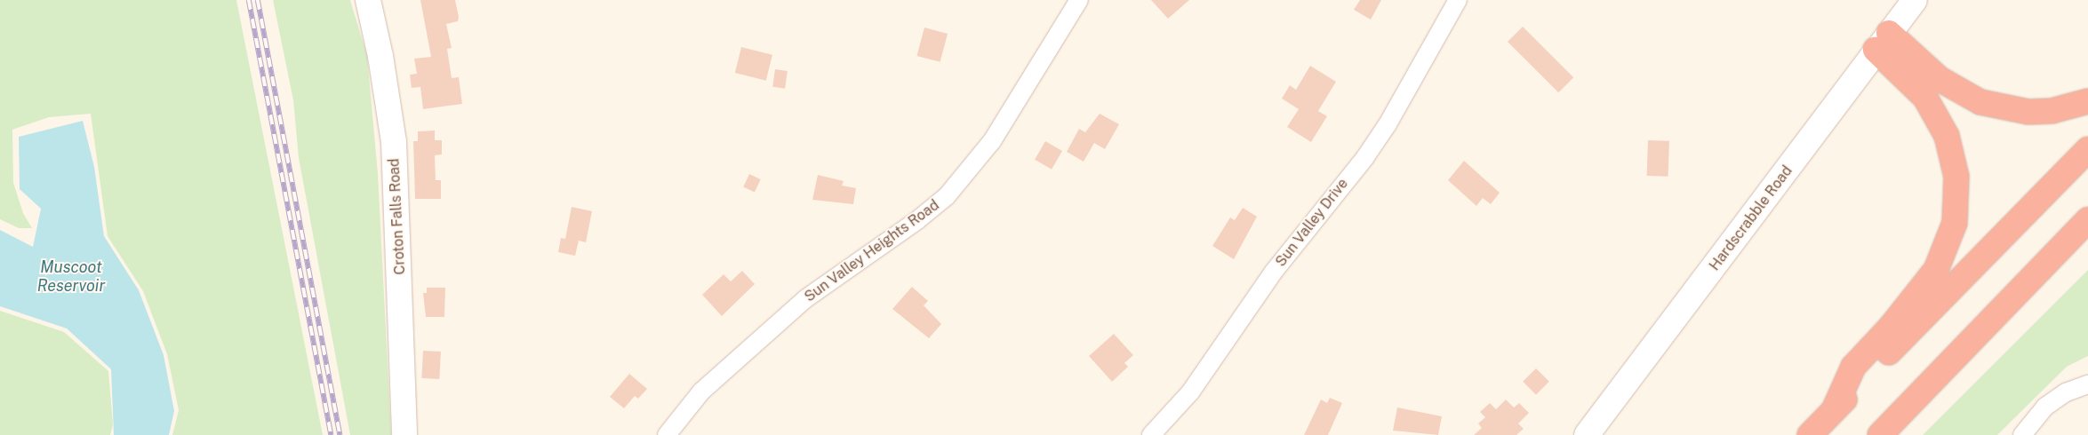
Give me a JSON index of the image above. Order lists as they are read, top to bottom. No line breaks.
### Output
{"streets":{"main road":["Croton Falls Road","Hardscrabble Road"],"street":["Sun Valley Drive","Sun Valley Heights Road"]},"water":["Muscoot Reservoir"]}
